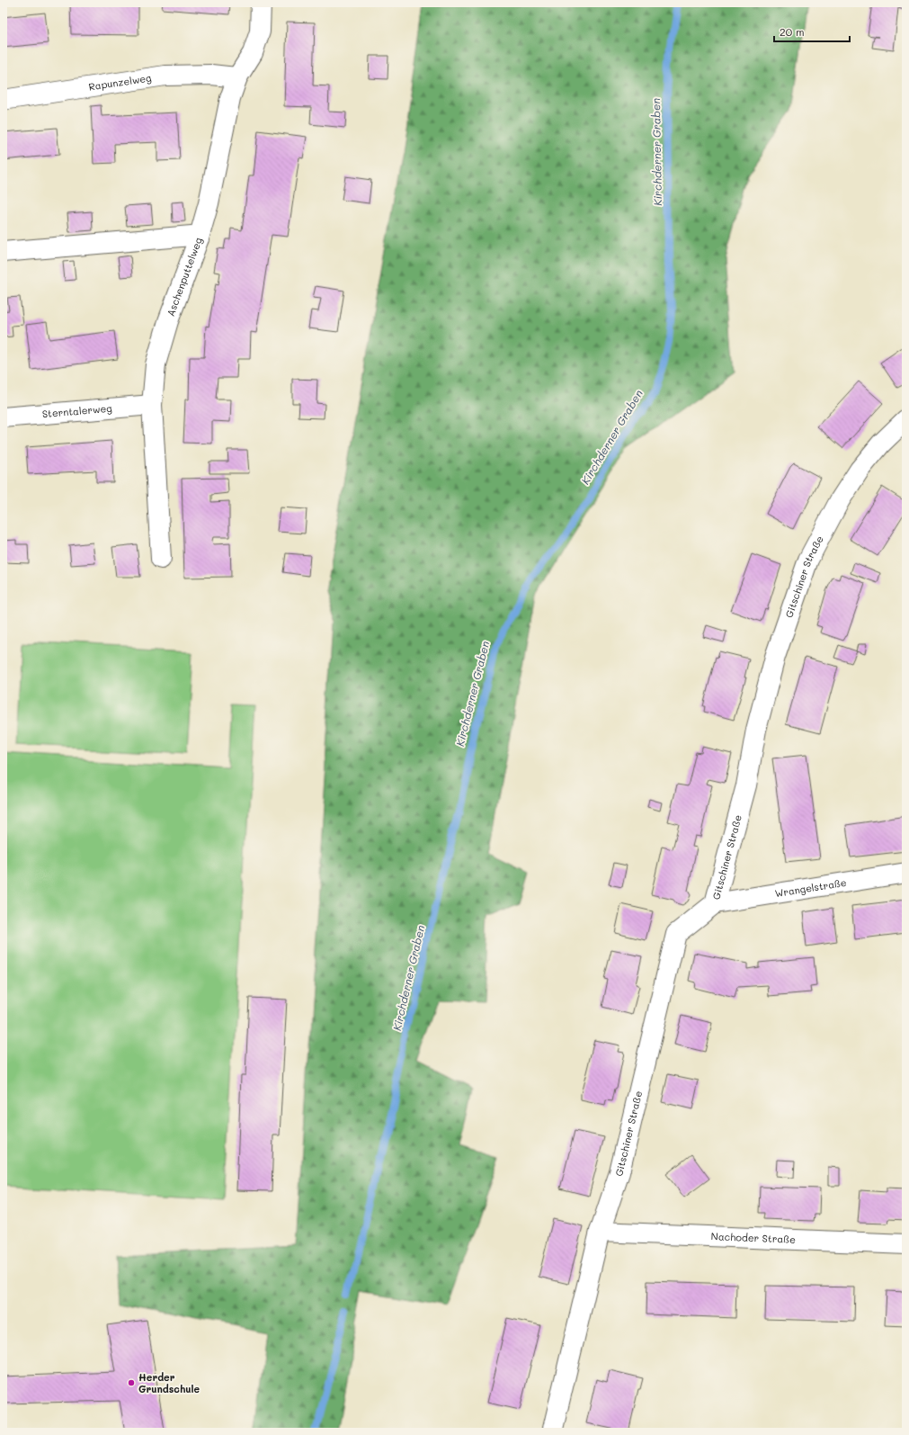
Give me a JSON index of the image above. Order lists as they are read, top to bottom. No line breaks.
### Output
{"streets":{"street":["Rapunzelweg","Aschenputtelweg","Sterntalerweg","Gitschiner Straße","Wrangelstraße","Nachoder Straße"]},"crossings":[["Rapunzelweg","Aschenputtelweg"],["Aschenputtelweg","Sterntalerweg"],["Gitschiner Straße","Wrangelstraße"],["Gitschiner Straße","Nachoder Straße"]],"water":["Kirchderner Graben"],"places":["Herder Grundschule"],"scale_bar":"20 m"}
